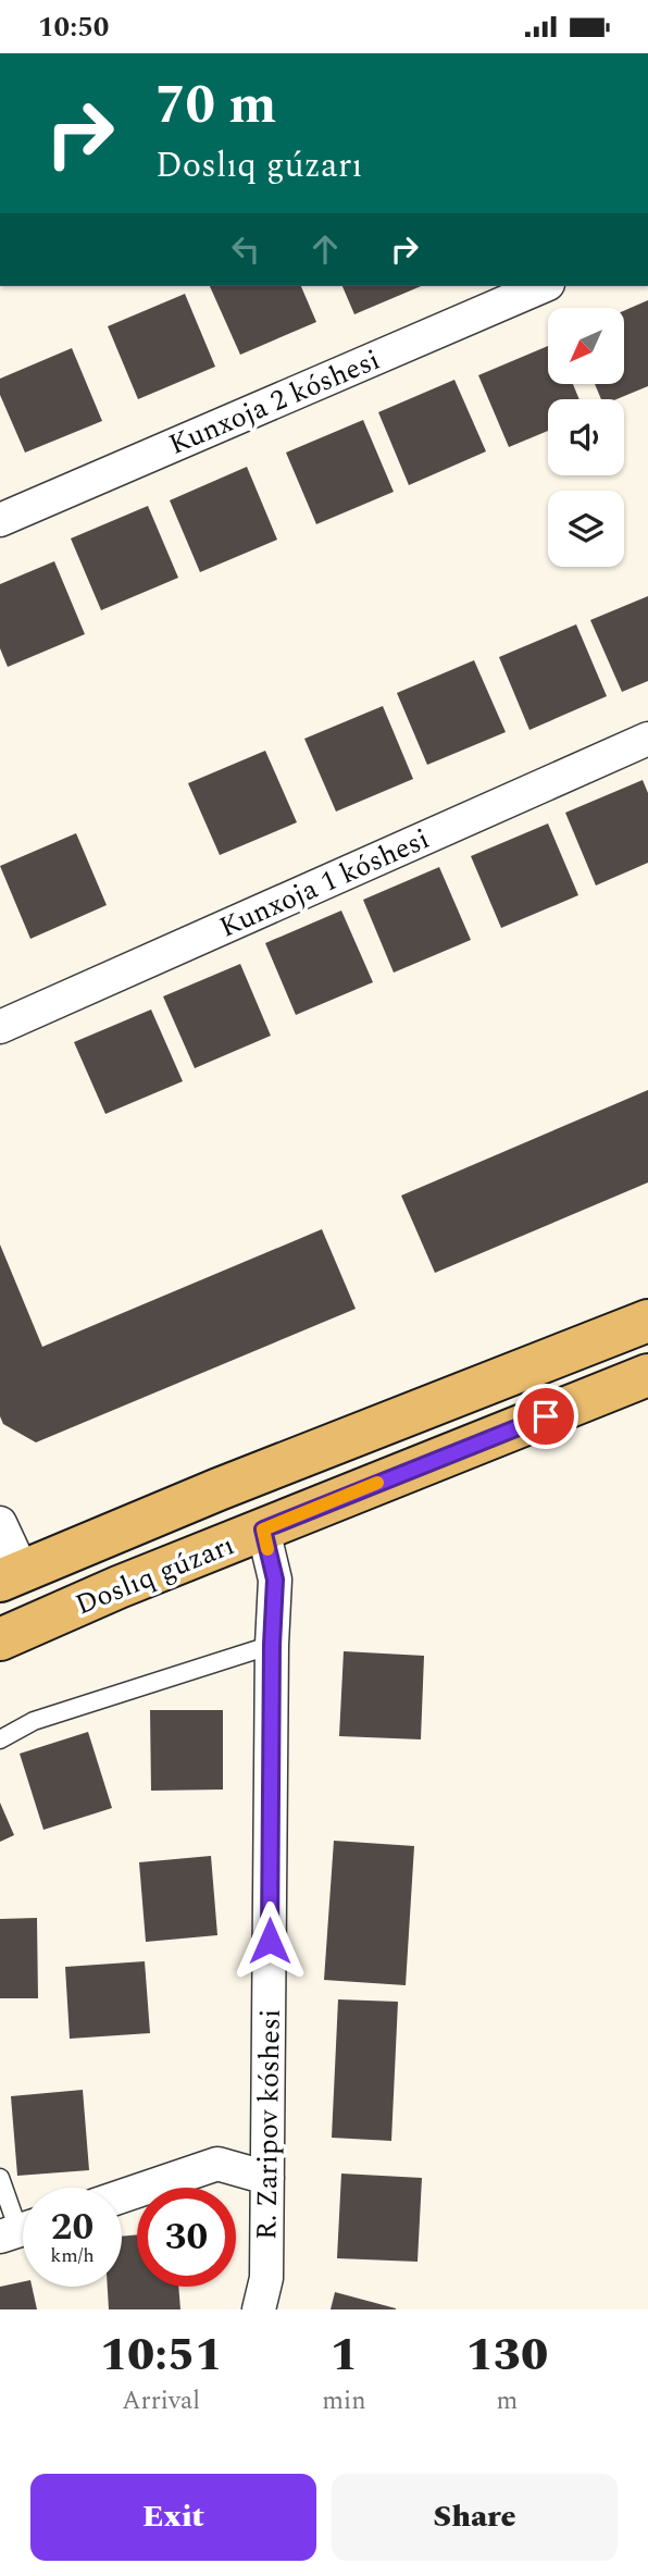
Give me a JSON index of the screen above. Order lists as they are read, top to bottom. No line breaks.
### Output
{"streets":{"main road":["Doslıq gúzarı"],"street":["Kunxoja 2 kóshesi","Kunxoja 1 kóshesi","R. Zaripov kóshesi"]},"crossings":[["Doslıq gúzarı","R. Zaripov kóshesi"]],"north":"bottom left","page":{"status":"10:50","turn":["70 m","Doslıq gúzarı"],"speed":"20 km/h","limit":"30","eta":["10:51","Arrival","1","min","130","m"],"buttons":["Exit","Share"]}}
